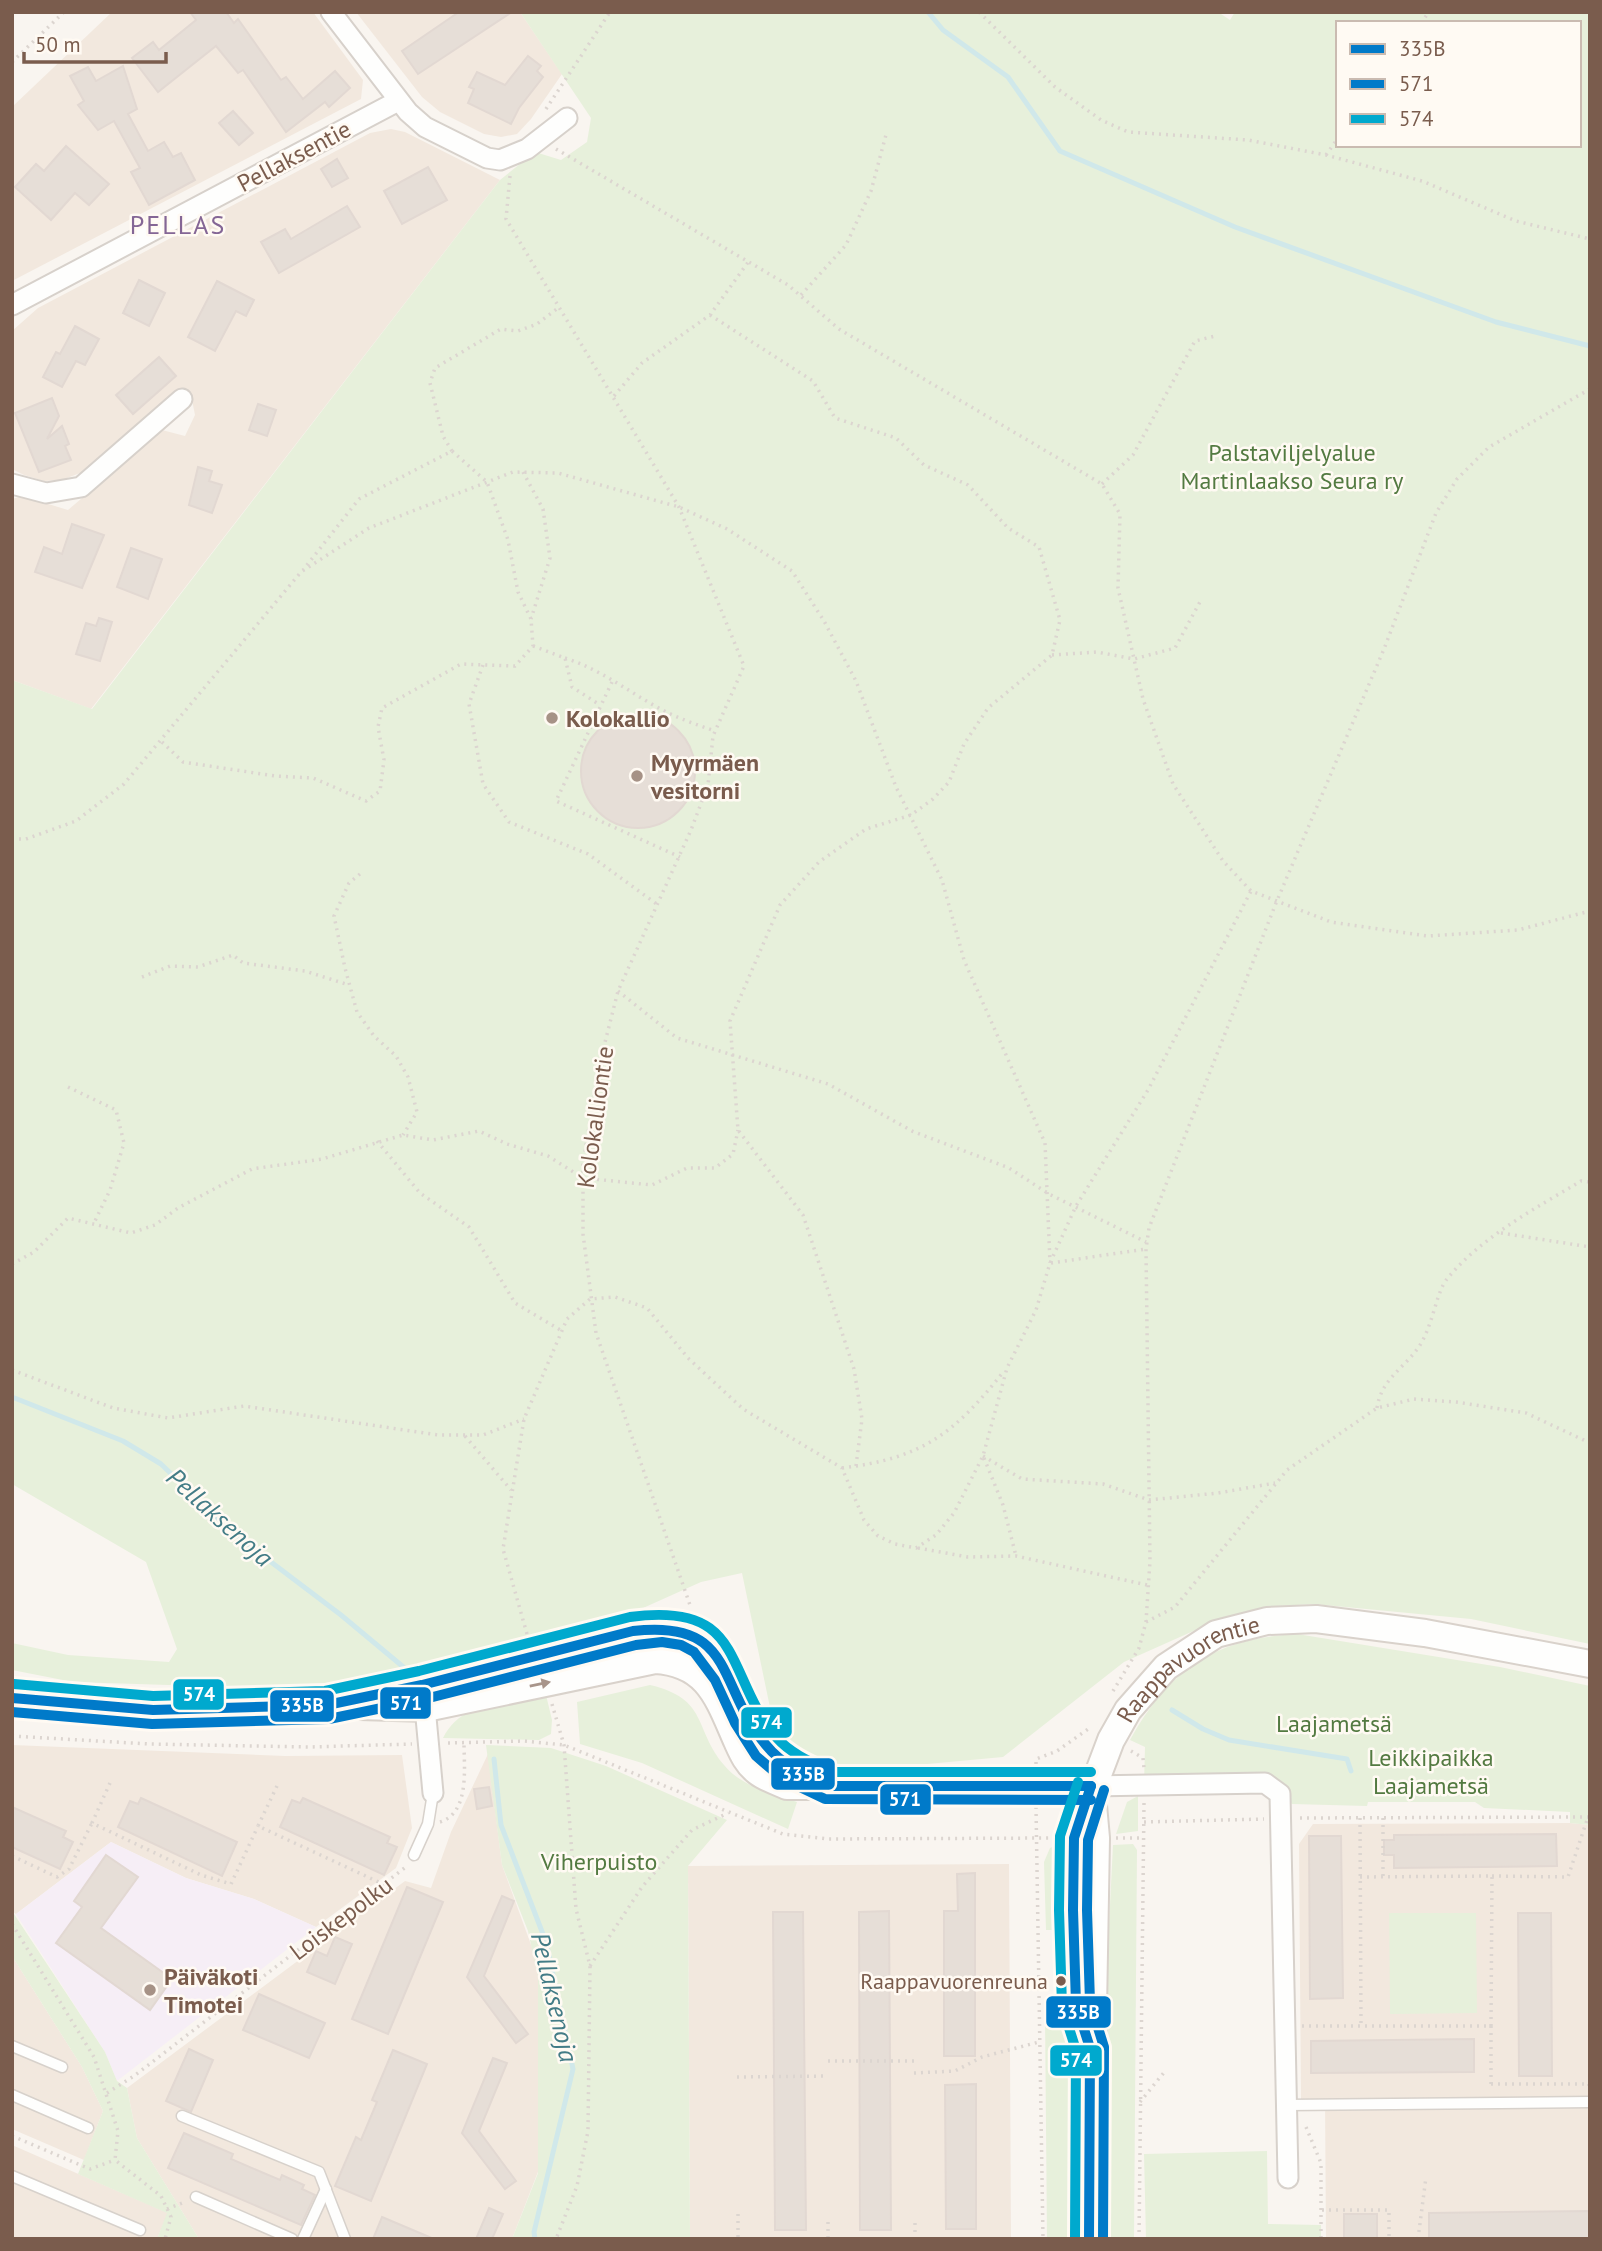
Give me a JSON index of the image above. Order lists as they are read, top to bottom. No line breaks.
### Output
{"streets":{"main road":["Raappavuorentie"],"street":["Pellaksentie"],"path":["Kolokalliontie","Loiskepolku"]},"districts":["PELLAS"],"water":["Pellaksenoja"],"parks":["Palstaviljelyalue Martinlaakso Seura ry","Laajametsä","Leikkipaikka Laajametsä","Viherpuisto"],"places":["Kolokallio","Myyrmäen vesitorni","Raappavuorenreuna","Päiväkoti Timotei"],"lines":["transit line 574","transit line 335B","transit line 571"],"legend":["335B","571","574"],"scale_bar":"50 m"}
